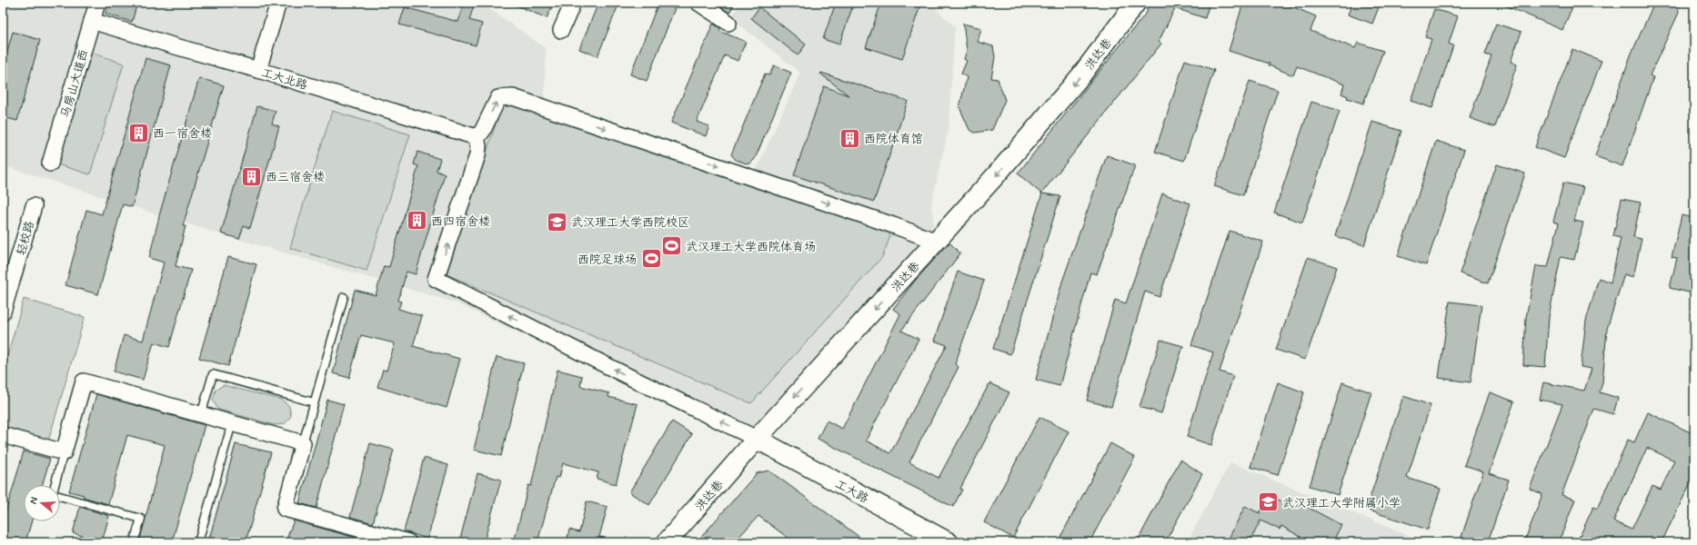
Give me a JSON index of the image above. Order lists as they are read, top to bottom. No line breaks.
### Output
{"streets":{"street":["洪达巷","工大北路","马房山大道西","轻校路","工大路"]},"crossings":[["洪达巷","工大路"],["工大北路","马房山大道西"]],"one_way":["洪达巷"],"places":{"building":["西一宿舍楼","西院体育馆","西三宿舍楼","西四宿舍楼"],"school or university":["武汉理工大学西院校区","武汉理工大学附属小学"],"sports":["武汉理工大学西院体育场","西院足球场"]},"north":"left"}
